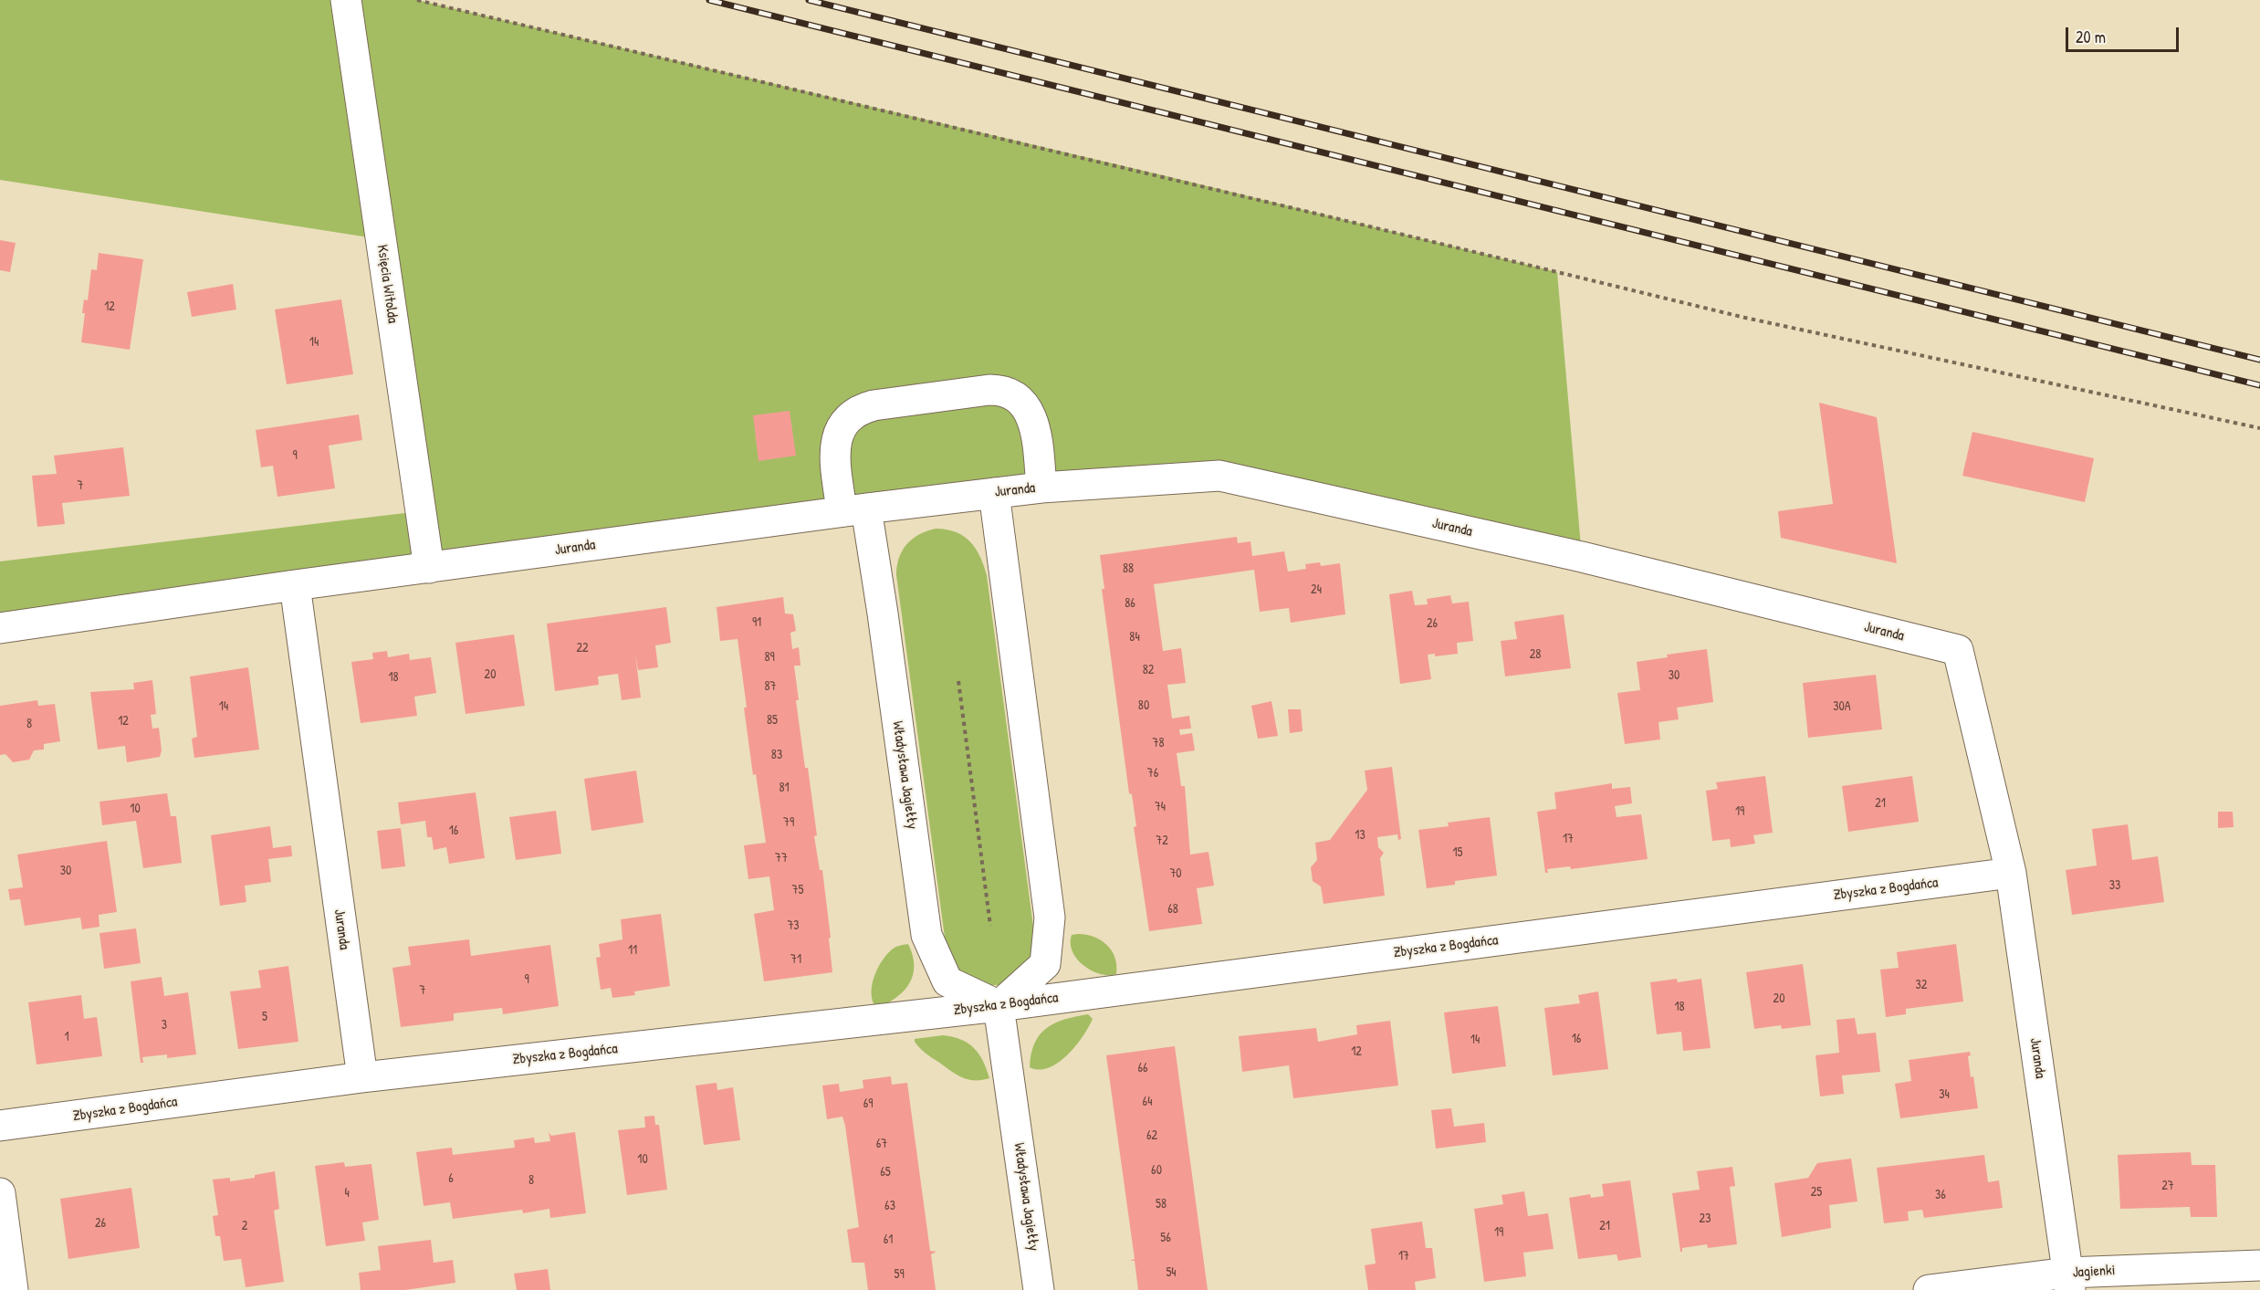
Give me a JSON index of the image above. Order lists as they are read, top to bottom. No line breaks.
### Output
{"streets":{"street":["Księcia Witolda","Juranda","Władysława Jagiełły","Zbyszka z Bogdańca","Jagienki"]},"crossings":[["Księcia Witolda","Juranda"],["Juranda","Władysława Jagiełły"],["Juranda","Zbyszka z Bogdańca"],["Juranda","Jagienki"],["Władysława Jagiełły","Zbyszka z Bogdańca"]],"house_numbers":["12","14","9","7","88","24","86","91","26","84","22","28","89","82","20","30","18","87","80","14","30A","85","12","8","78","83","76","81","21","74","10","19","79","16","13","17","72","15","77","30","70","33","75","68","73","11","71","9","32","7","20","18","5","3","1","16","14","12","66","34","64","69","62","67","10","60","65","6","8","27","25","4","36","58","63","23","26","2","21","19","56","61","17","54","59"],"scale_bar":"20 m"}
